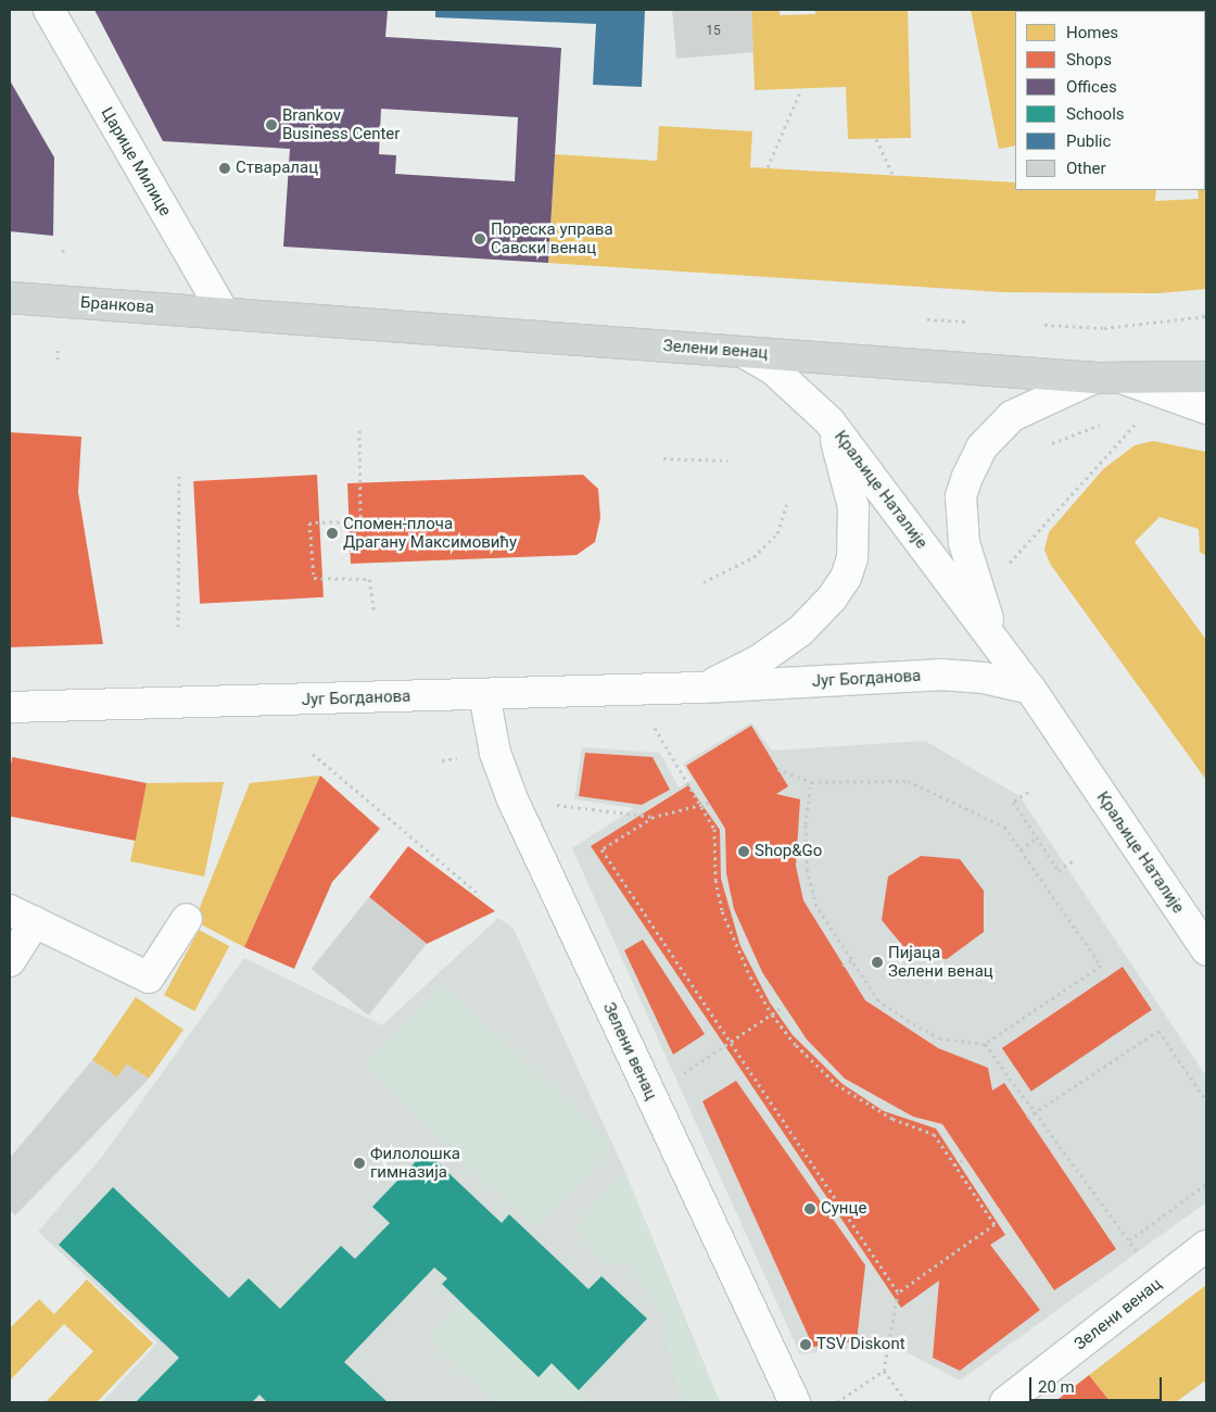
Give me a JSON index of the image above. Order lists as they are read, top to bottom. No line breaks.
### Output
{"streets":{"main road":["Бранкова","Зелени венац"],"street":["Царице Милице","Краљице Наталије","Југ Богданова"]},"crossings":[["Царице Милице","Бранкова"],["Царице Милице","Зелени венац"],["Бранкова","Зелени венац"],["Зелени венац","Краљице Наталије"],["Зелени венац","Југ Богданова"],["Краљице Наталије","Југ Богданова"]],"places":["Brankov Business Center","Стваралац","Пореска управа Савски венац","Спомен-плоча Драгану Максимовићу","Shop&Go","Пијаца Зелени венац","Филолошка гимназија","Сунце","TSV Diskont"],"house_numbers":["15"],"legend":["Homes","Shops","Offices","Schools","Public","Other"],"scale_bar":"20 m"}
